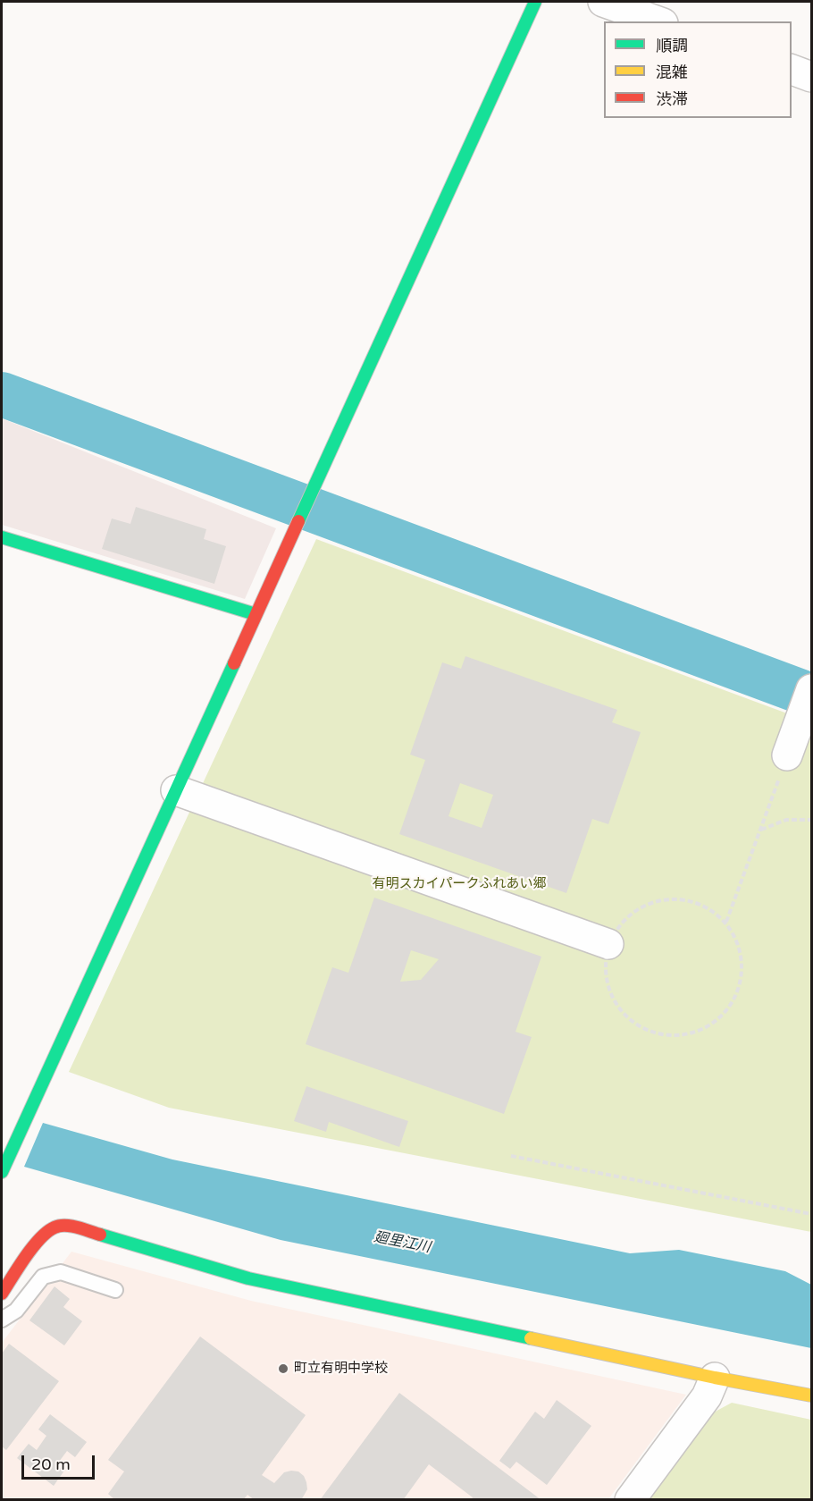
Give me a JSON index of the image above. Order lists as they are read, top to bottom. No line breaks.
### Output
{"water":["廻里江川"],"parks":["有明スカイパークふれあい郷"],"places":["町立有明中学校"],"legend":["順調","混雑","渋滞"],"scale_bar":"20 m"}
